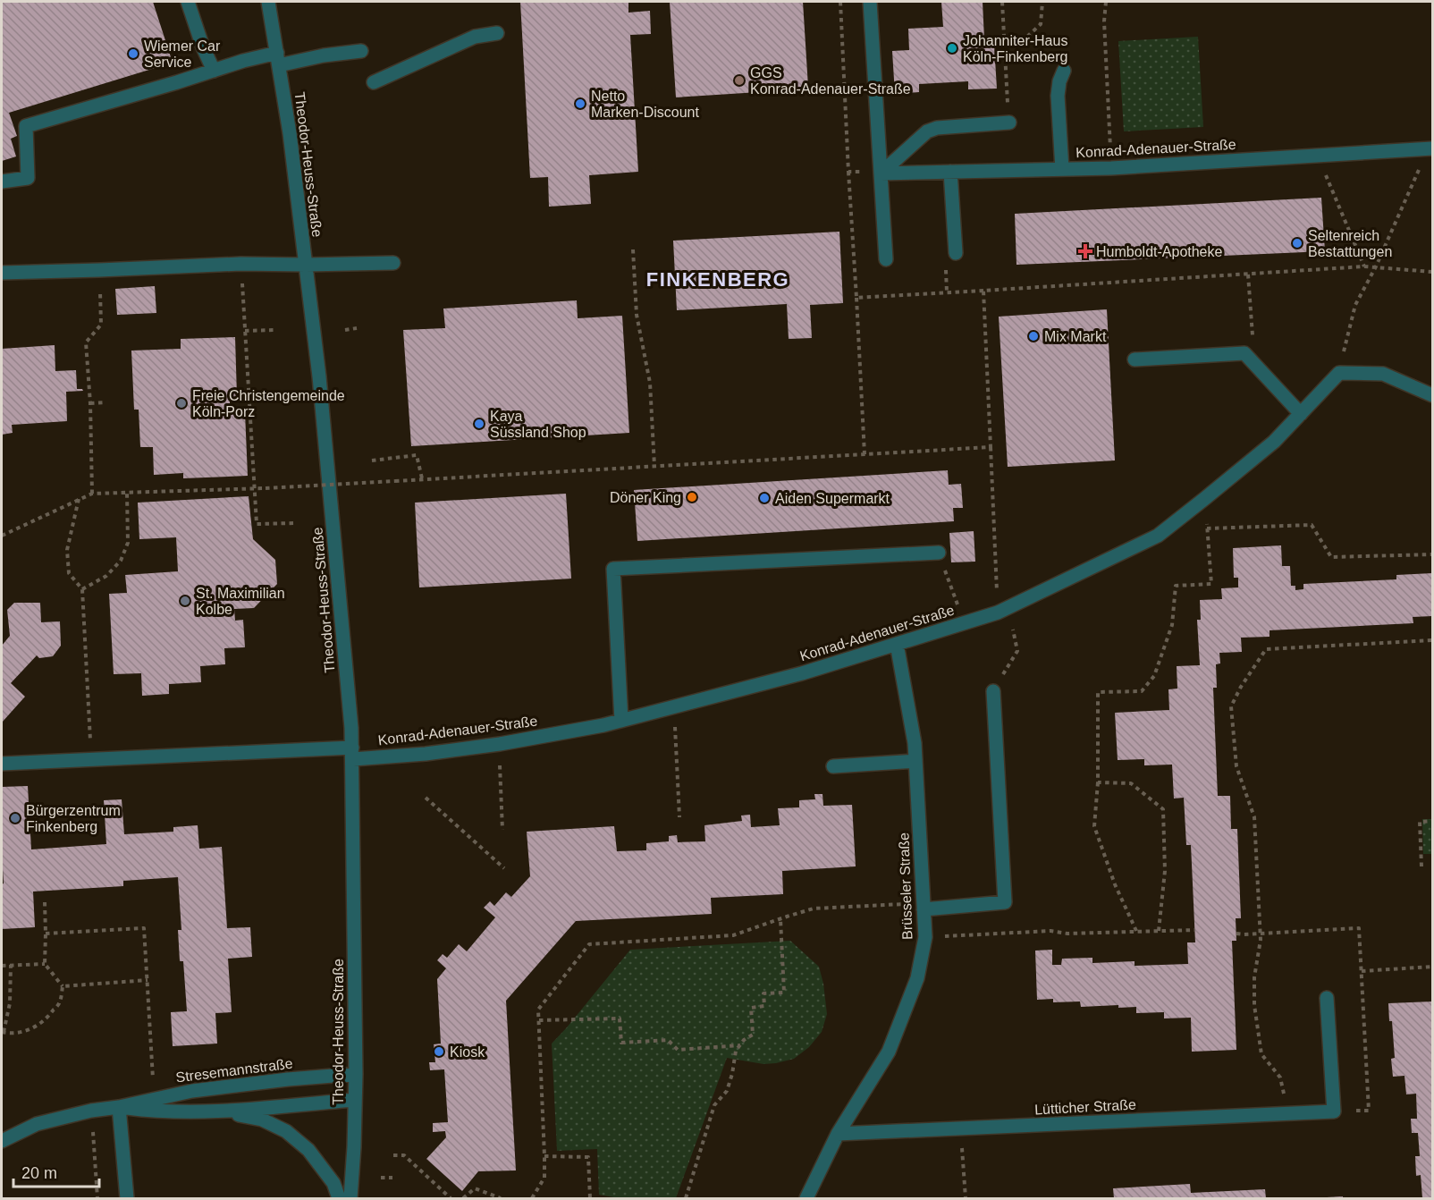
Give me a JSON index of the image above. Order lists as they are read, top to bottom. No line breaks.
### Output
{"streets":{"street":["Konrad-Adenauer-Straße","Theodor-Heuss-Straße","Brüsseler Straße","Stresemannstraße","Lütticher Straße"]},"crossings":[["Konrad-Adenauer-Straße","Theodor-Heuss-Straße"],["Konrad-Adenauer-Straße","Brüsseler Straße"],["Theodor-Heuss-Straße","Stresemannstraße"],["Brüsseler Straße","Lütticher Straße"]],"districts":["FINKENBERG"],"places":{"other":["Johanniter-Haus Köln-Finkenberg","Wiemer Car Service","GGS Konrad-Adenauer-Straße","Netto Marken-Discount","Seltenreich Bestattungen","Mix Markt","Freie Christengemeinde Köln-Porz","Kaya Süssland Shop","Döner King","Aiden Supermarkt","St. Maximilian Kolbe","Bürgerzentrum Finkenberg","Kiosk"],"health":["Humboldt-Apotheke"]},"scale_bar":"20 m"}
